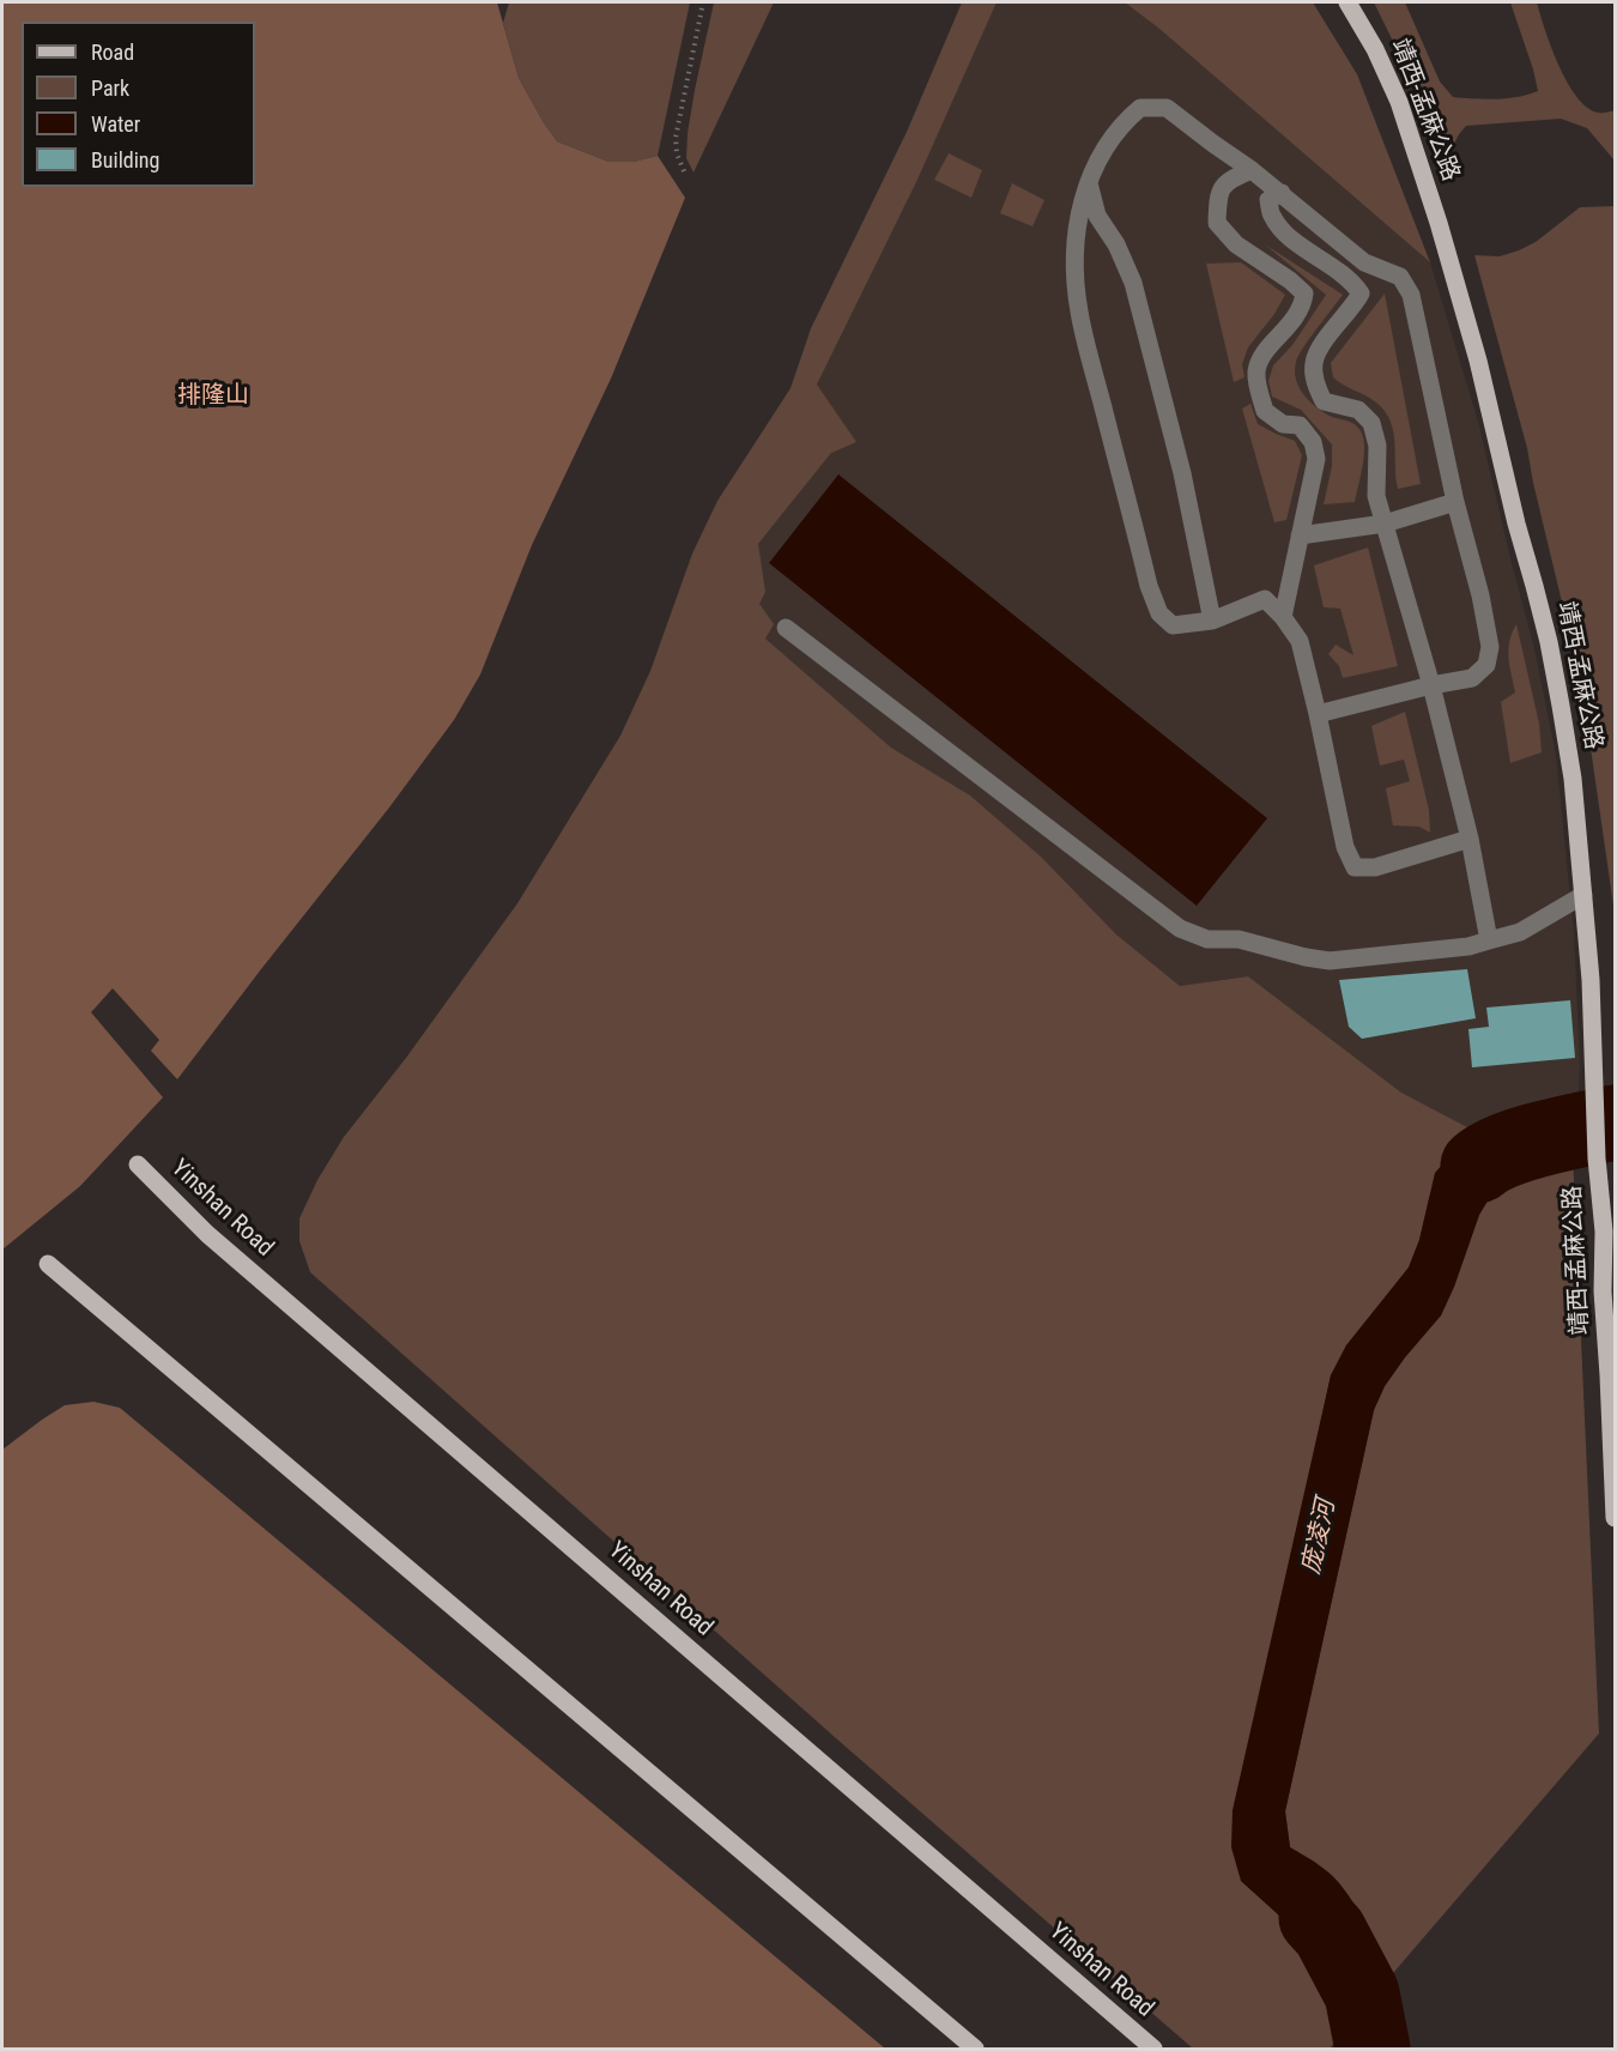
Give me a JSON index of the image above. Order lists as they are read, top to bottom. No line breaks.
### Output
{"streets":{"main road":["靖西-孟麻公路","Yinshan Road"]},"water":["庞凌河"],"parks":["排隆山"],"legend":["Road","Park","Water","Building"]}
